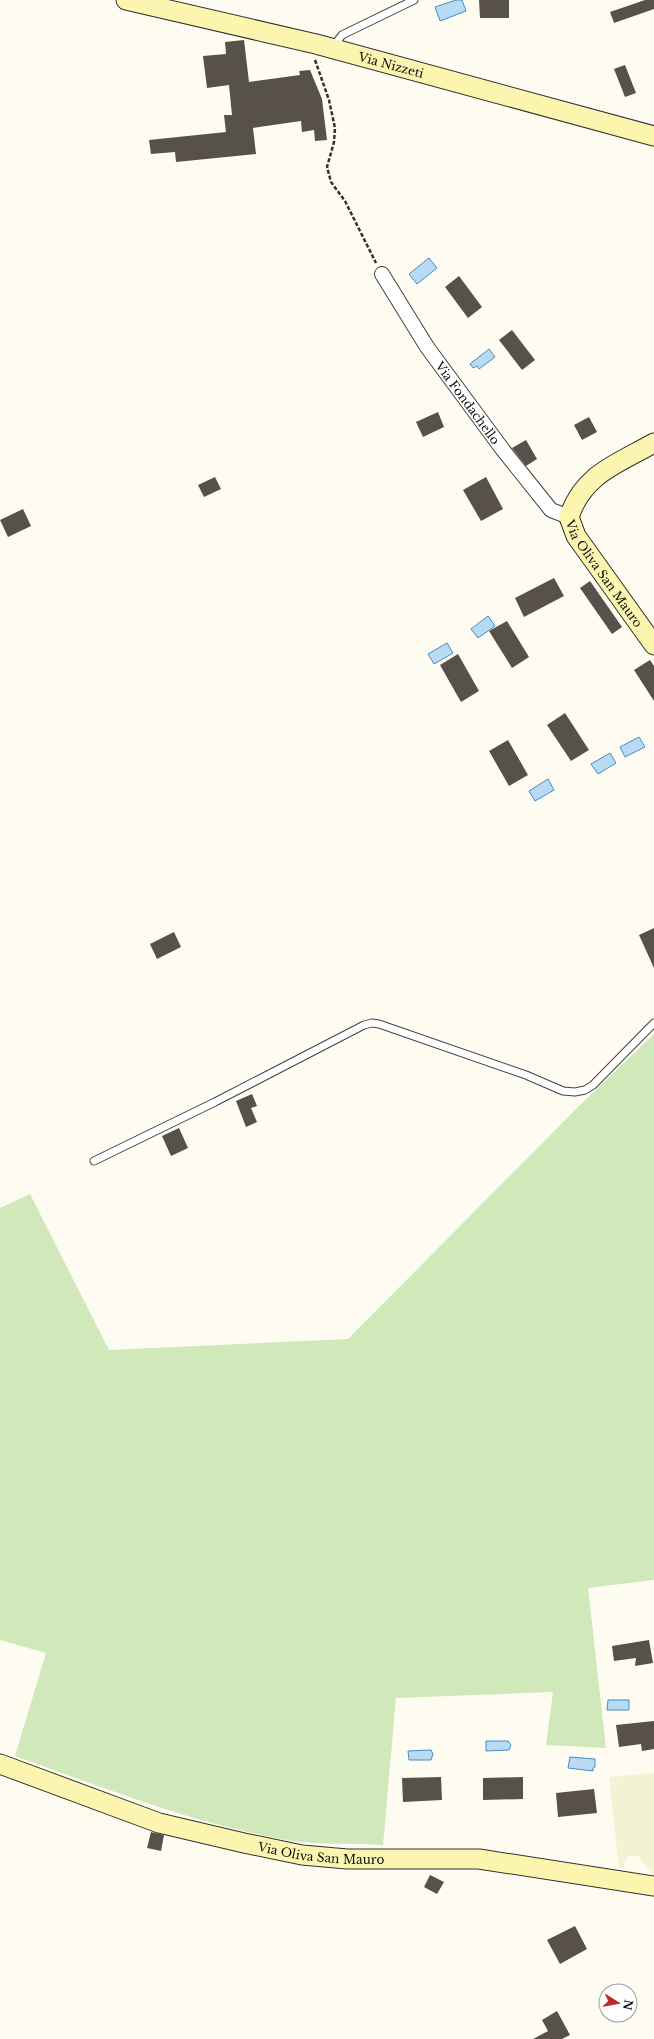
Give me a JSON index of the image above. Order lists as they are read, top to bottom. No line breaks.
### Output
{"streets":{"street":["Via Nizzeti","Via Fondachello","Via Oliva San Mauro"]},"crossings":[["Via Fondachello","Via Oliva San Mauro"]],"north":"right"}
